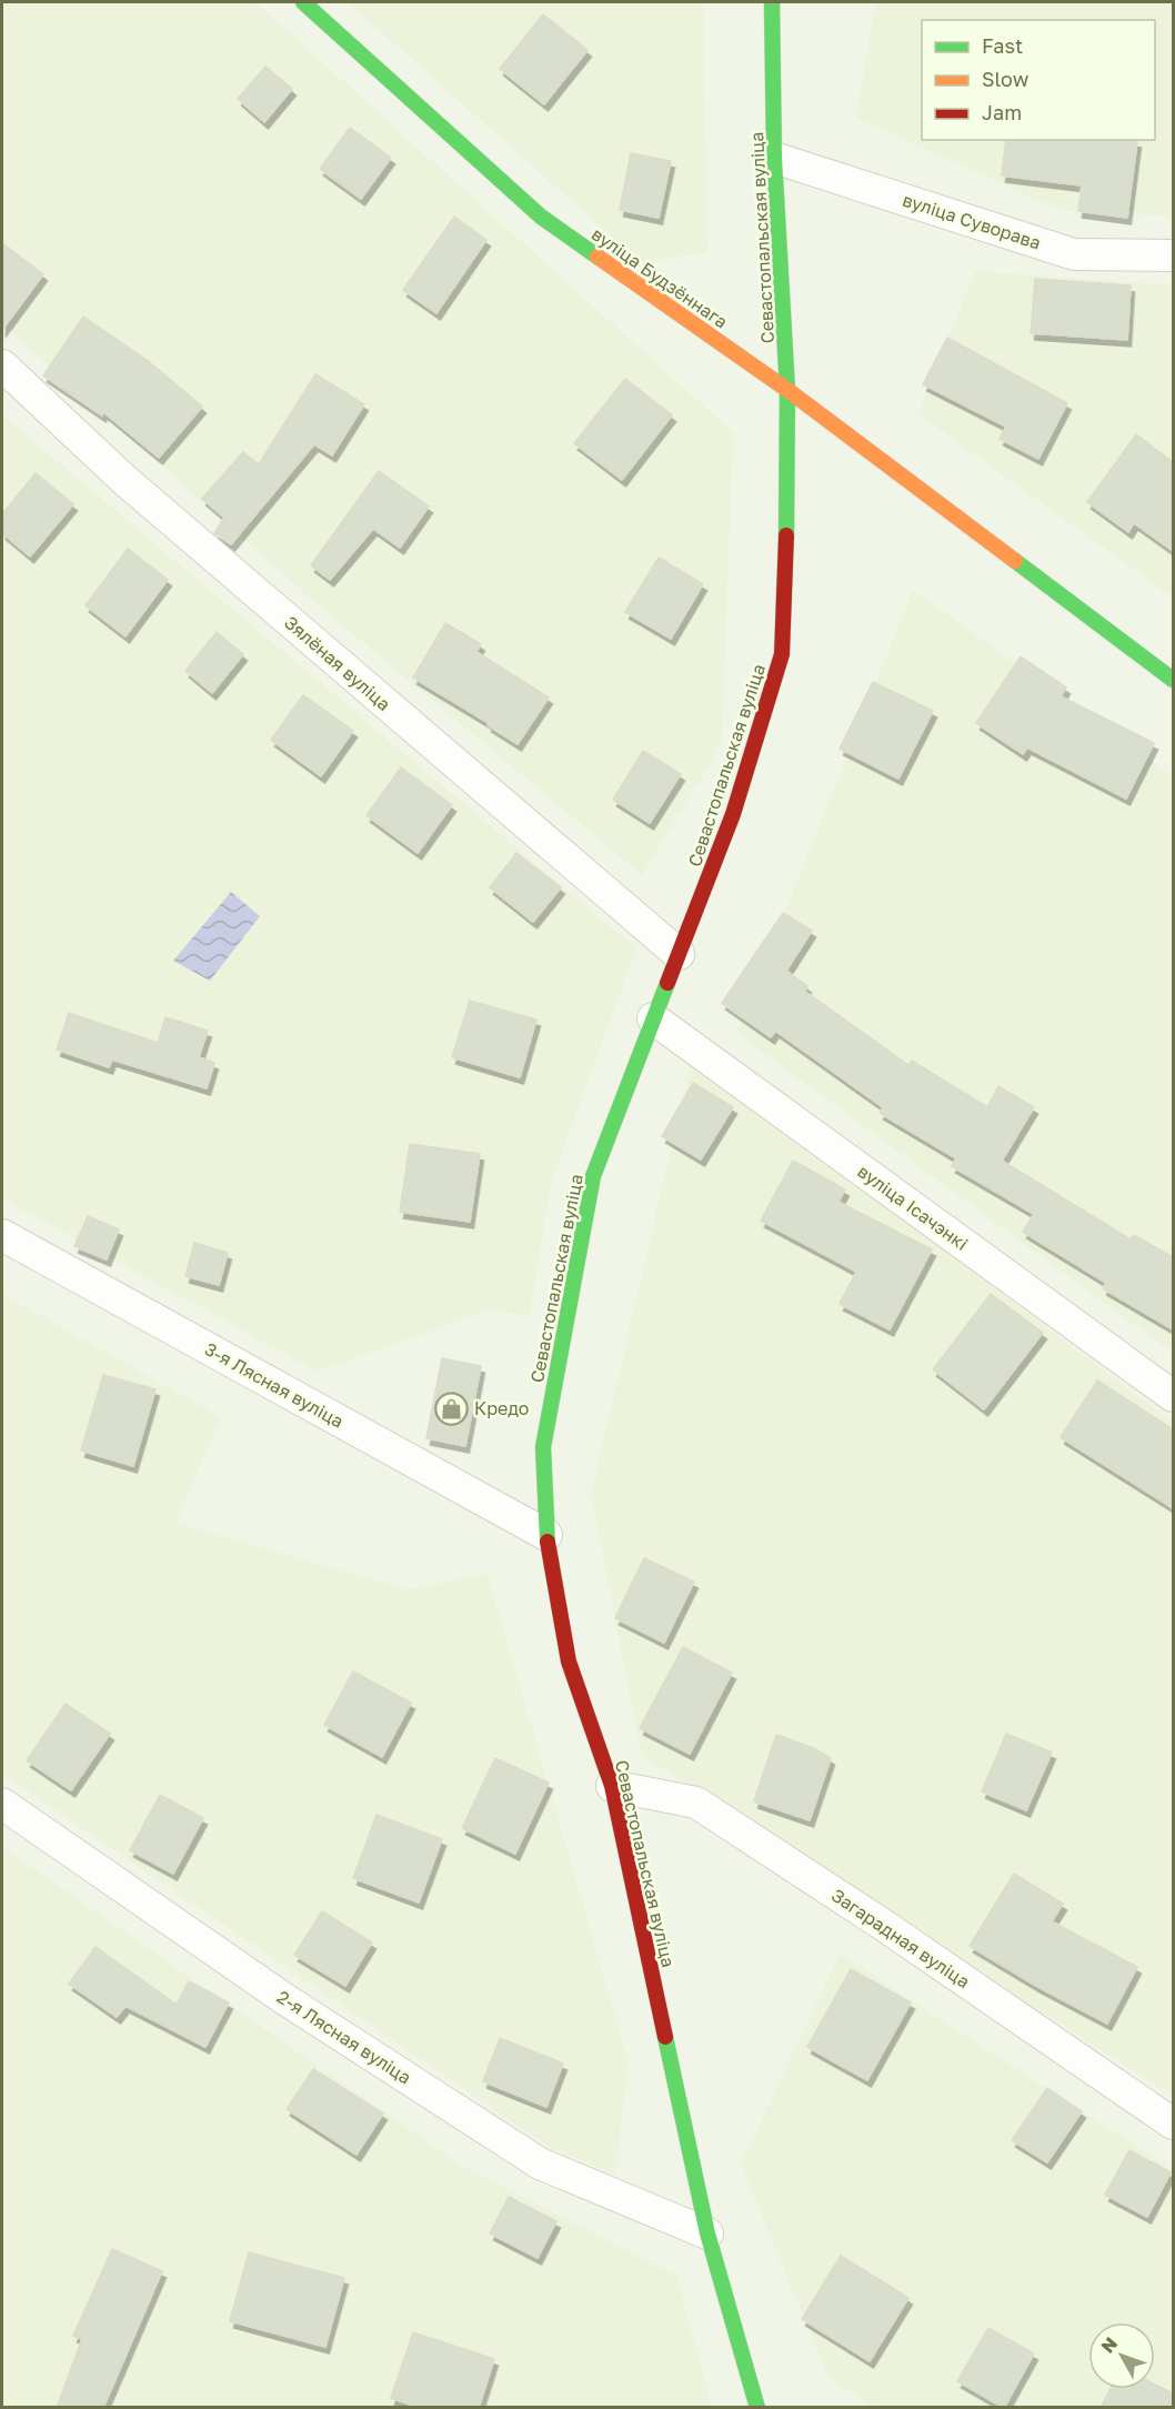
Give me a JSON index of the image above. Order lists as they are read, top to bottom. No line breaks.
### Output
{"streets":{"street":["вуліца Суворава","Севастопальская вуліца","вуліца Будзённага","Зялёная вуліца","вуліца Ісачэнкі","3-я Лясная вуліца","Загарадная вуліца","2-я Лясная вуліца"]},"crossings":[["вуліца Суворава","Севастопальская вуліца"],["Севастопальская вуліца","вуліца Будзённага"],["Севастопальская вуліца","Зялёная вуліца"],["Севастопальская вуліца","вуліца Ісачэнкі"],["Севастопальская вуліца","3-я Лясная вуліца"],["Севастопальская вуліца","Загарадная вуліца"],["Севастопальская вуліца","2-я Лясная вуліца"]],"places":{"shop":["Кредо"]},"legend":["Fast","Slow","Jam"],"north":"top left"}
